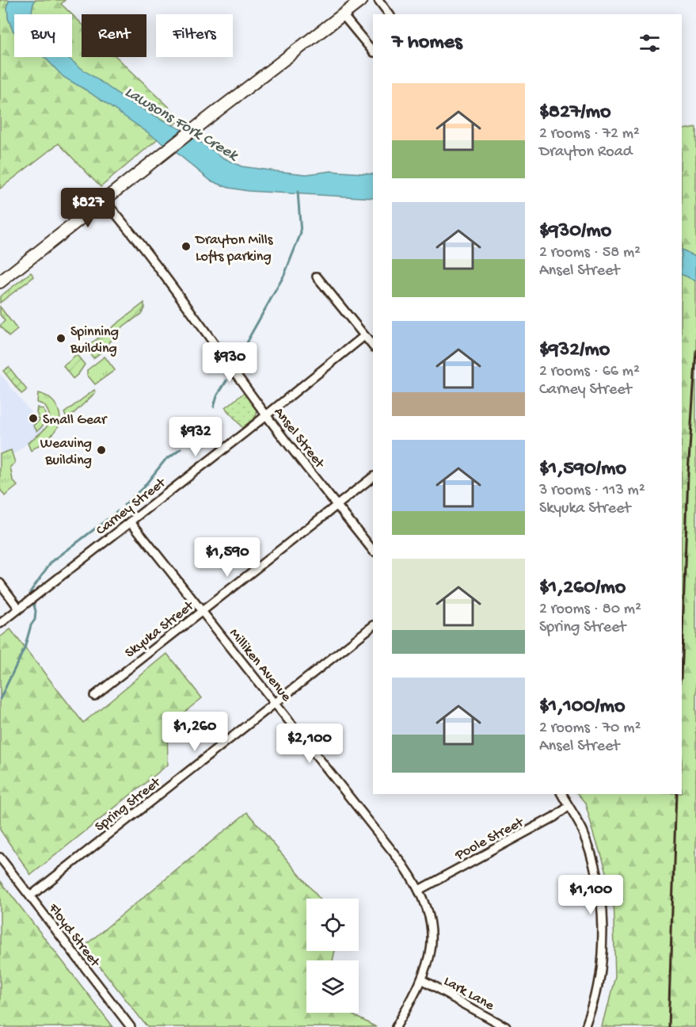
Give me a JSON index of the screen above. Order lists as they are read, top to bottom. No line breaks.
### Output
{"streets":{"street":["Ansel Street","Carney Street","Skyuka Street","Milliken Avenue","Spring Street","Poole Street","Floyd Street","Lark Lane"]},"crossings":[["Ansel Street","Carney Street"],["Ansel Street","Skyuka Street"],["Carney Street","Milliken Avenue"],["Skyuka Street","Milliken Avenue"],["Milliken Avenue","Spring Street"],["Milliken Avenue","Poole Street"],["Milliken Avenue","Lark Lane"],["Spring Street","Floyd Street"]],"water":["Lawsons Fork Creek"],"places":["Drayton Mills Lofts parking","Spinning Building","Small Gear","Weaving Building"],"page":{"chip":["Buy","Rent","Filters"],"heading":"7 homes","list":[{"name":"$827/mo","note":"2 rooms · 72 m² · Drayton Road"},{"name":"$930/mo","note":"2 rooms · 58 m² · Ansel Street"},{"name":"$932/mo","note":"2 rooms · 66 m² · Carney Street"},{"name":"$1,590/mo","note":"3 rooms · 113 m² · Skyuka Street"},{"name":"$1,260/mo","note":"2 rooms · 80 m² · Spring Street"},{"name":"$1,100/mo","note":"2 rooms · 70 m² · Ansel Street"}],"price":["$827","$930","$932","$1,590","$1,260","$2,100","$1,100"]}}
